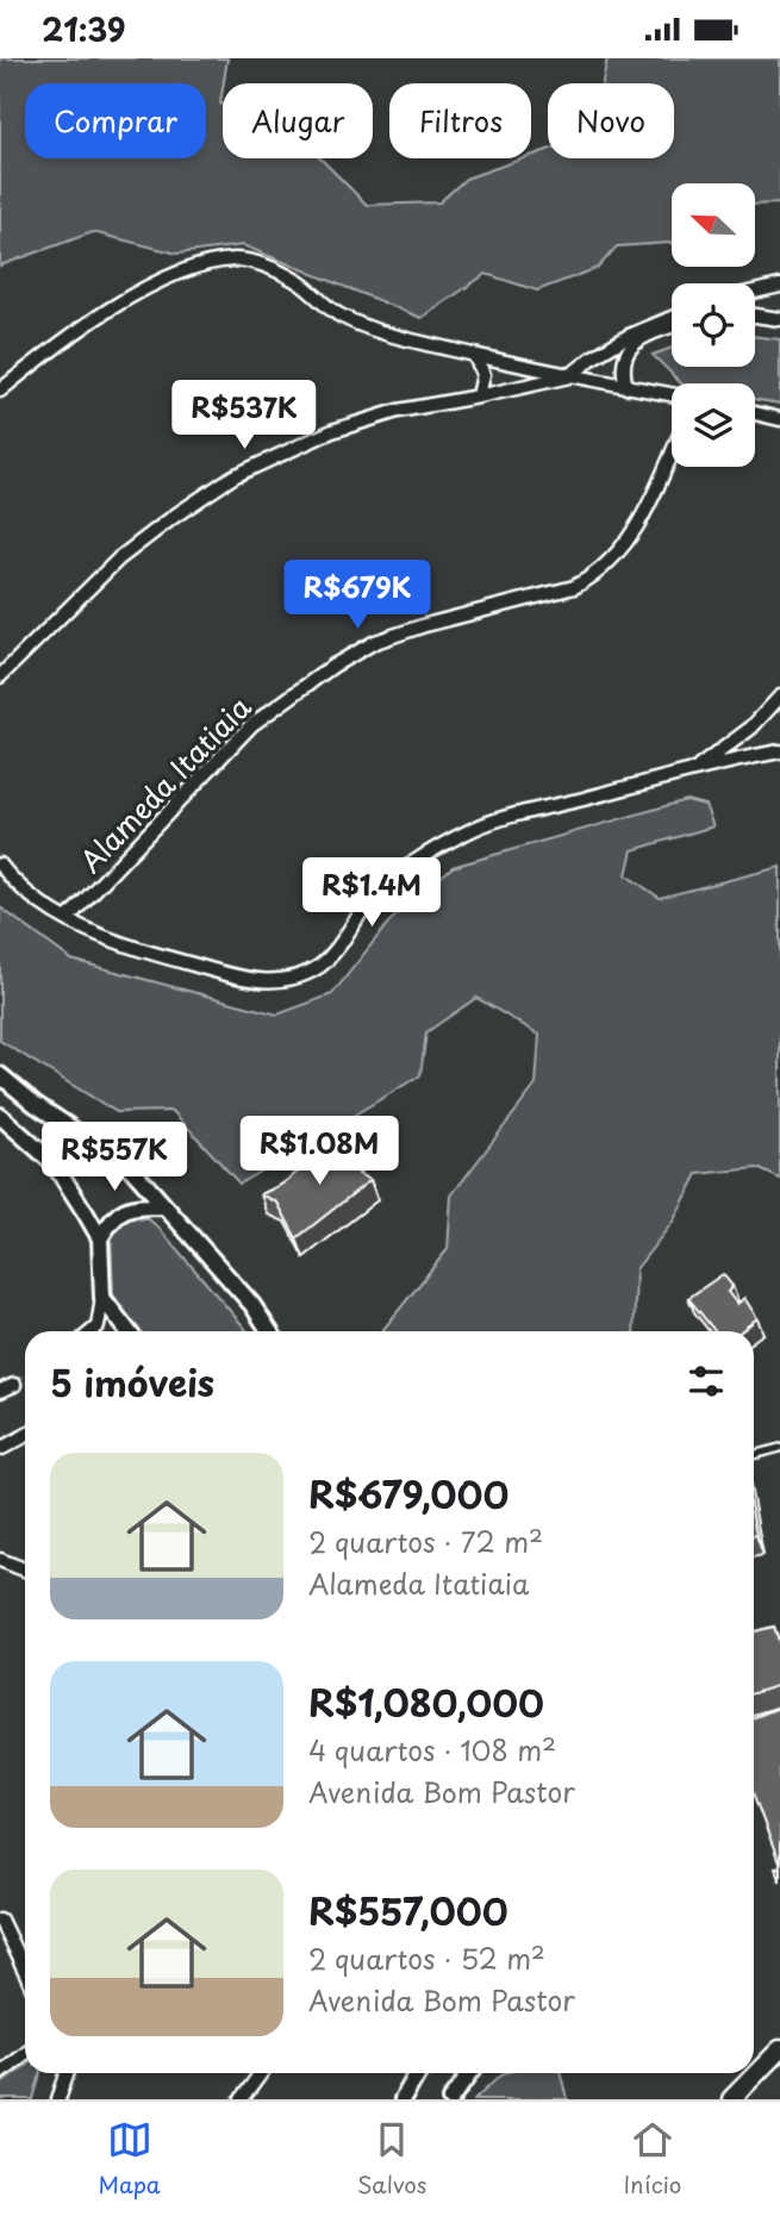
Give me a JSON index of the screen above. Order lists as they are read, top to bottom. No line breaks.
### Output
{"streets":{"street":["Alameda Itatiaia"]},"north":"top left","page":{"status":"21:39","chip":["Comprar","Alugar","Filtros","Novo"],"price":["R$537K","R$679K","R$1.4M","R$1.08M","R$557K"],"heading":"5 imóveis","list":[{"name":"R$679,000","note":"2 quartos · 72 m² · Alameda Itatiaia"},{"name":"R$1,080,000","note":"4 quartos · 108 m² · Avenida Bom Pastor"},{"name":"R$557,000","note":"2 quartos · 52 m² · Avenida Bom Pastor"}],"tabs":["Mapa","Salvos","Início"]}}
